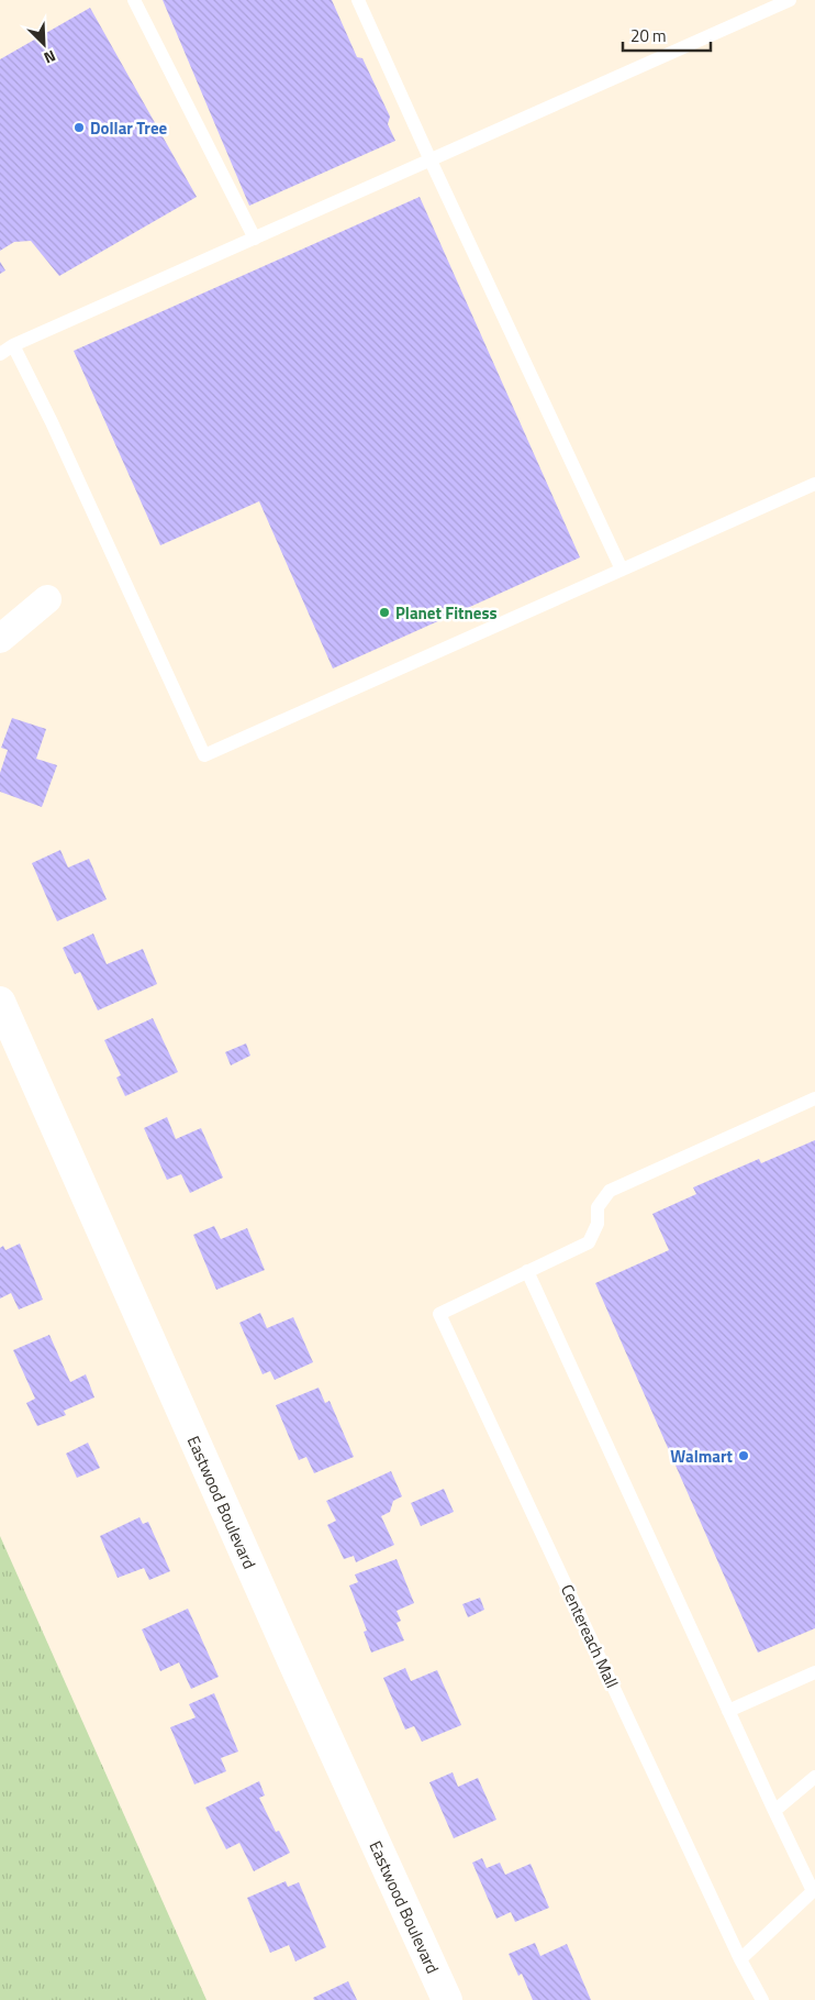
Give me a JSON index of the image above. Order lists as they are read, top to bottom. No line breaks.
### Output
{"streets":{"street":["Eastwood Boulevard"],"lane":["Centereach Mall"]},"places":["Dollar Tree","Planet Fitness","Walmart"],"scale_bar":"20 m","north":"bottom right"}
